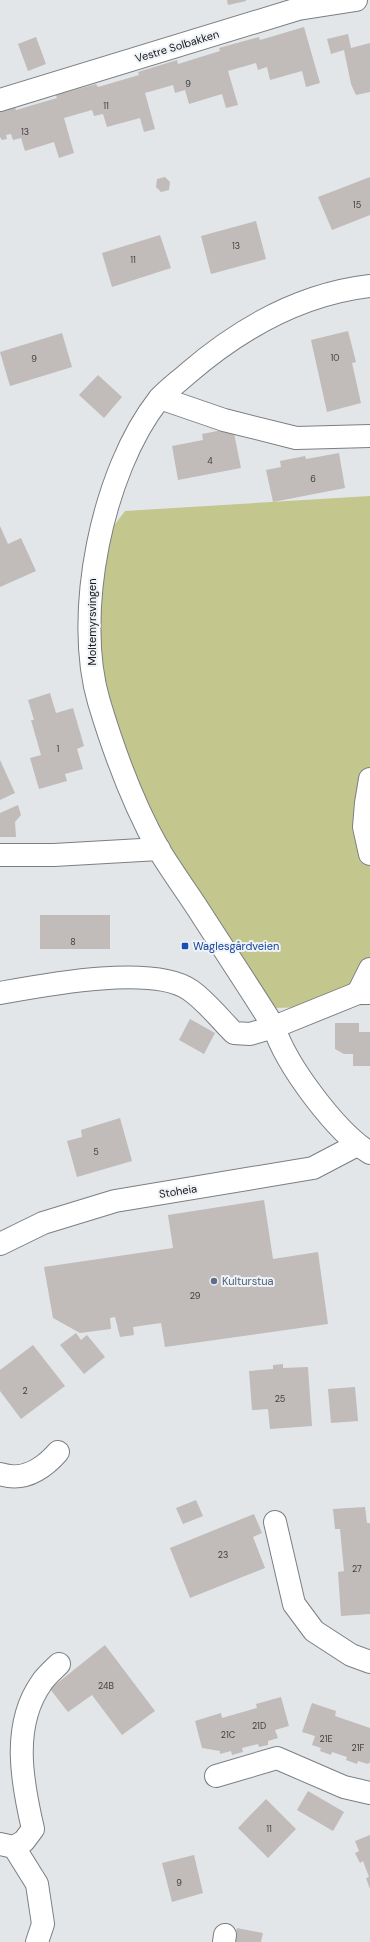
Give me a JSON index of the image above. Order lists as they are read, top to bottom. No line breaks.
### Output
{"streets":{"street":["Vestre Solbakken","Moltemyrsvingen","Stoheia"]},"places":{"transit":["Waglesgårdveien"],"other":["Kulturstua"]},"house_numbers":["9","11","13","15","13","11","10","9","4","6","1","8","5","29","2","25","23","27","24B","21D","21C","21E","21F","11","9"]}
